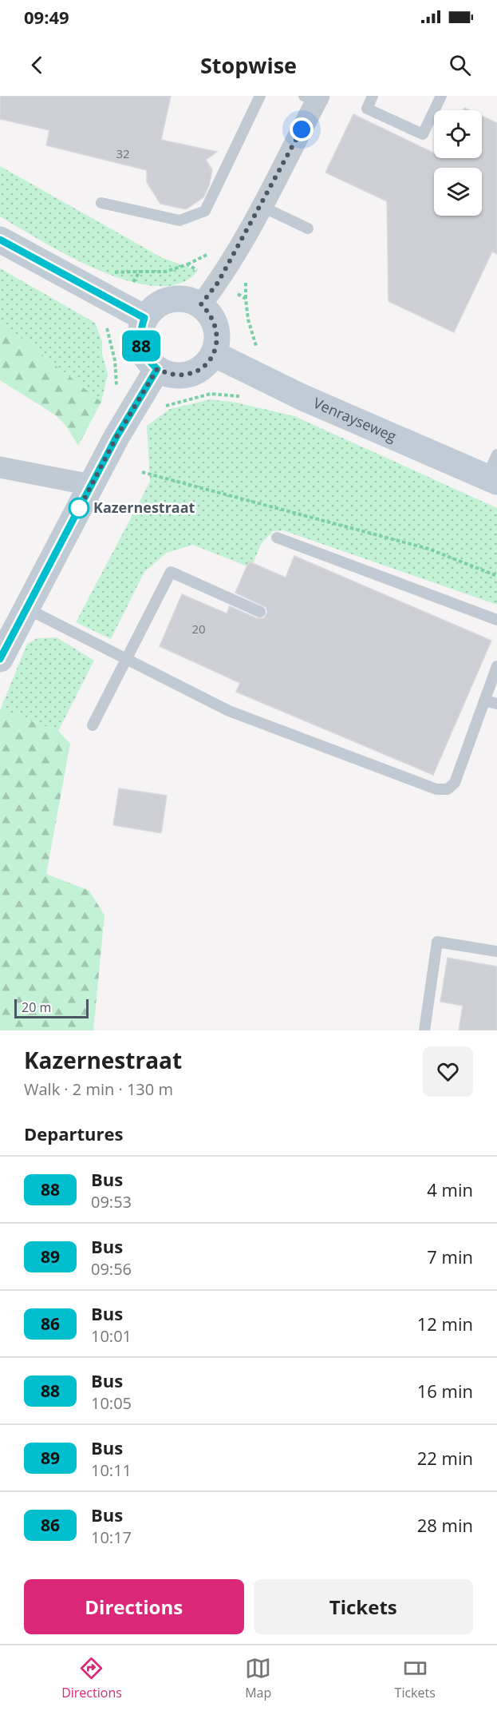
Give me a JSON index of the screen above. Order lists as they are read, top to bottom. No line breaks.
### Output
{"streets":{"street":["Venrayseweg"]},"places":["Kazernestraat"],"lines":["bus line 88"],"house_numbers":["32","20"],"scale_bar":"20 m","page":{"status":"09:49","header":"Stopwise","on_map":"88","scale":"20 m","heading":[["Kazernestraat","Walk · 2 min · 130 m"],"Departures"],"list":[{"mark":"88","name":"Bus","note":"09:53","value":"4 min"},{"mark":"89","name":"Bus","note":"09:56","value":"7 min"},{"mark":"86","name":"Bus","note":"10:01","value":"12 min"},{"mark":"88","name":"Bus","note":"10:05","value":"16 min"},{"mark":"89","name":"Bus","note":"10:11","value":"22 min"},{"mark":"86","name":"Bus","note":"10:17","value":"28 min"}],"buttons":["Directions","Tickets"],"tabs":["Directions","Map","Tickets"]}}
